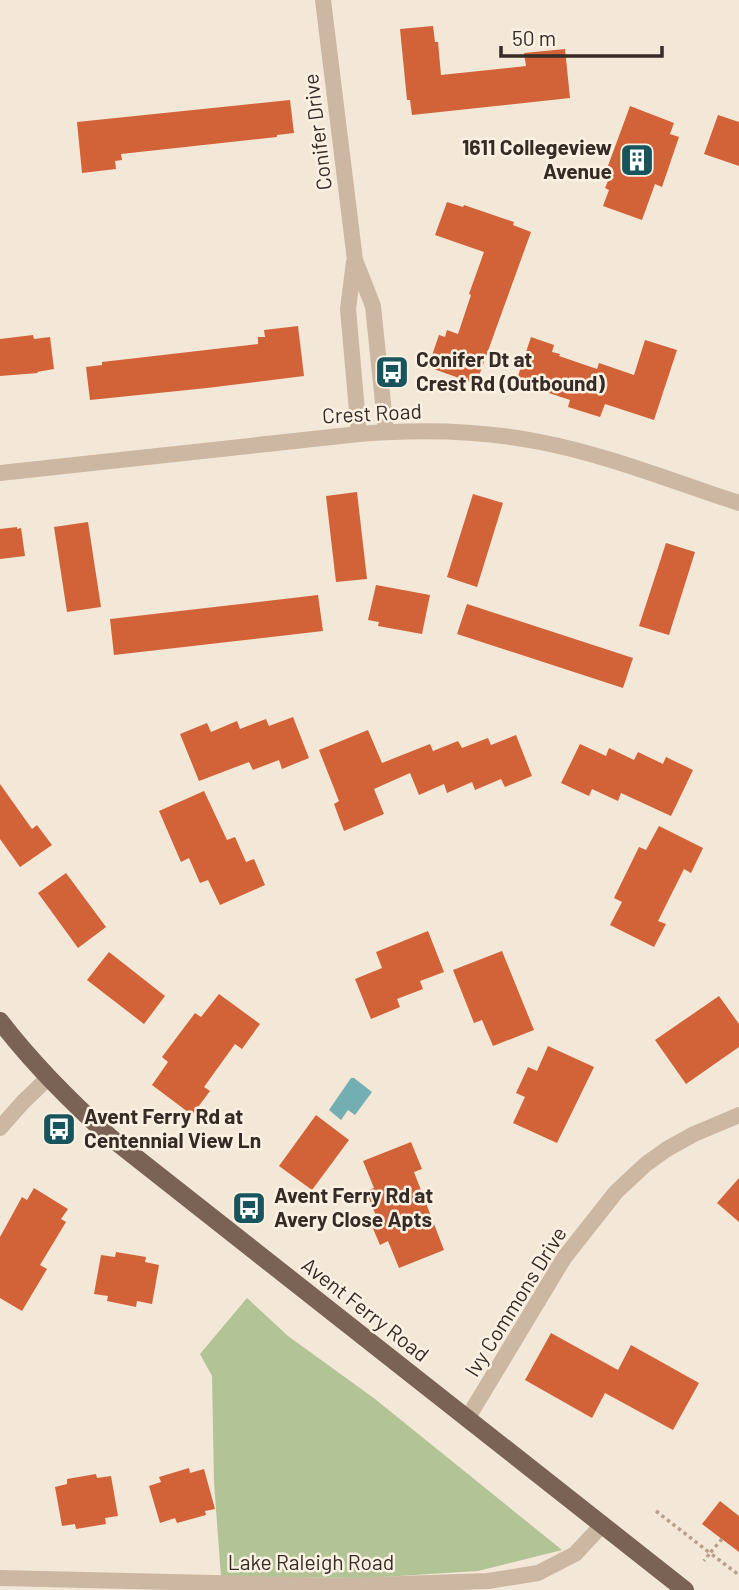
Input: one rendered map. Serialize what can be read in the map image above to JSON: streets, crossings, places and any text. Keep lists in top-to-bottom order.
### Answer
{
  "streets": {
    "main road": ["Avent Ferry Road"],
    "street": [
      "Conifer Drive",
      "Crest Road",
      "Ivy Commons Drive",
      "Lake Raleigh Road"
    ]
  },
  "crossings": [
    ["Conifer Drive", "Crest Road"],
    ["Ivy Commons Drive", "Avent Ferry Road"],
    ["Avent Ferry Road", "Lake Raleigh Road"]
  ],
  "places": {
    "building": ["1611 Collegeview Avenue"],
    "bus stop": ["Conifer Dt at Crest Rd (Outbound)", "Avent Ferry Rd at Centennial View Ln", "Avent Ferry Rd at Avery Close Apts"]
  },
  "scale_bar": "50 m"
}
